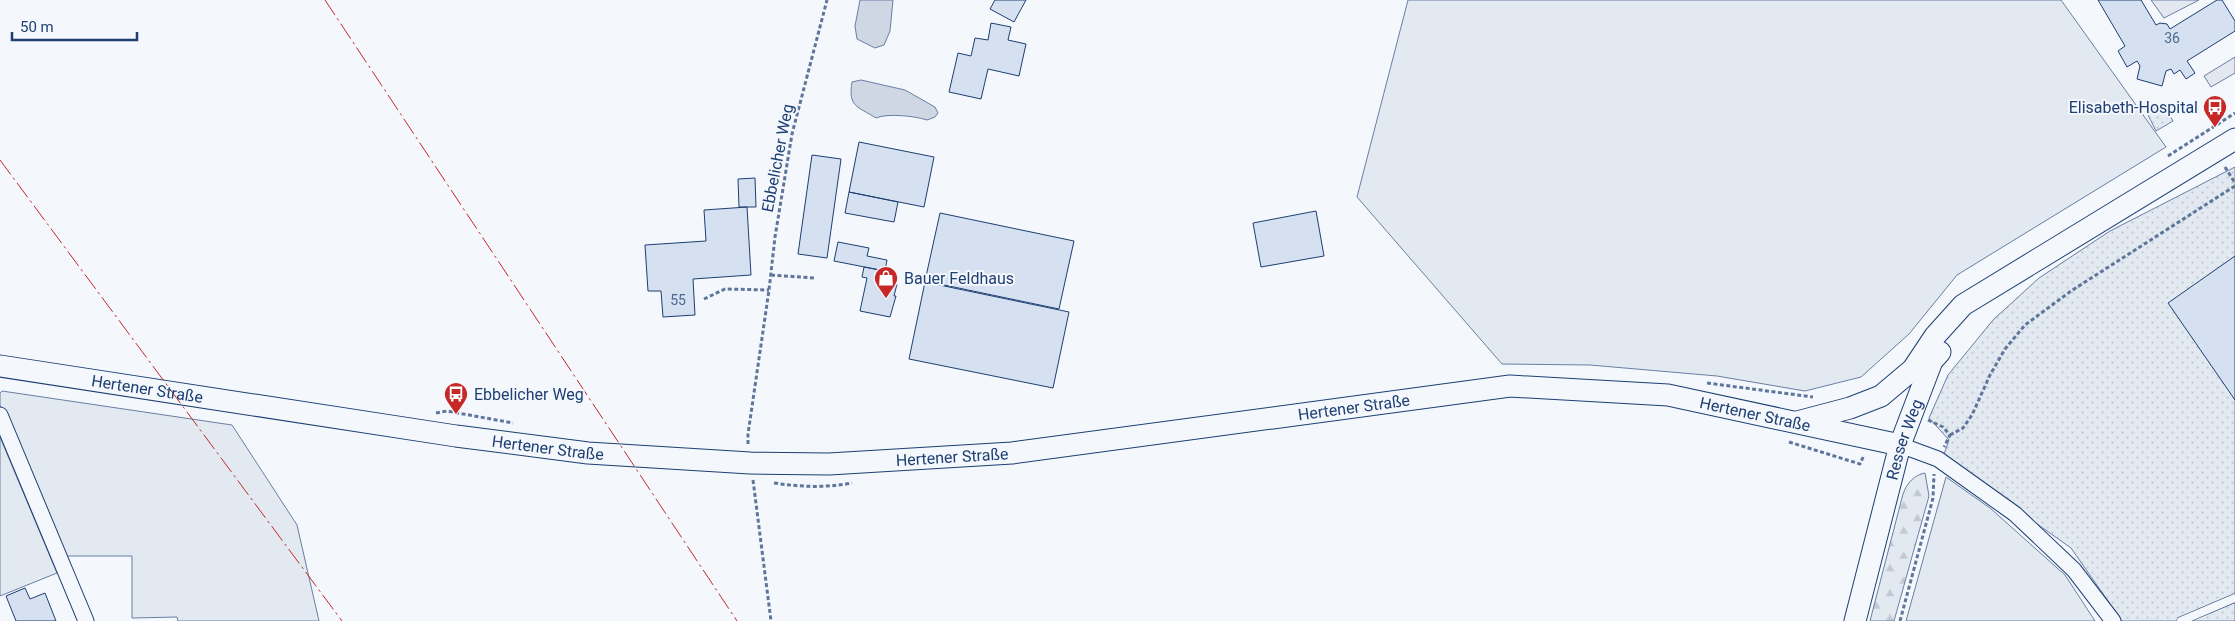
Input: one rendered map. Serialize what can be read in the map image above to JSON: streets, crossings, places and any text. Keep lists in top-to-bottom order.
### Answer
{
  "streets": {
    "main road": ["Hertener Straße", "Resser Weg"],
    "path": ["Ebbelicher Weg"]
  },
  "crossings": [
    ["Ebbelicher Weg", "Hertener Straße"],
    ["Hertener Straße", "Resser Weg"]
  ],
  "places": {
    "bus stop": ["Elisabeth-Hospital", "Ebbelicher Weg"],
    "shop": ["Bauer Feldhaus"]
  },
  "house_numbers": ["36", "55"],
  "scale_bar": "50 m"
}
